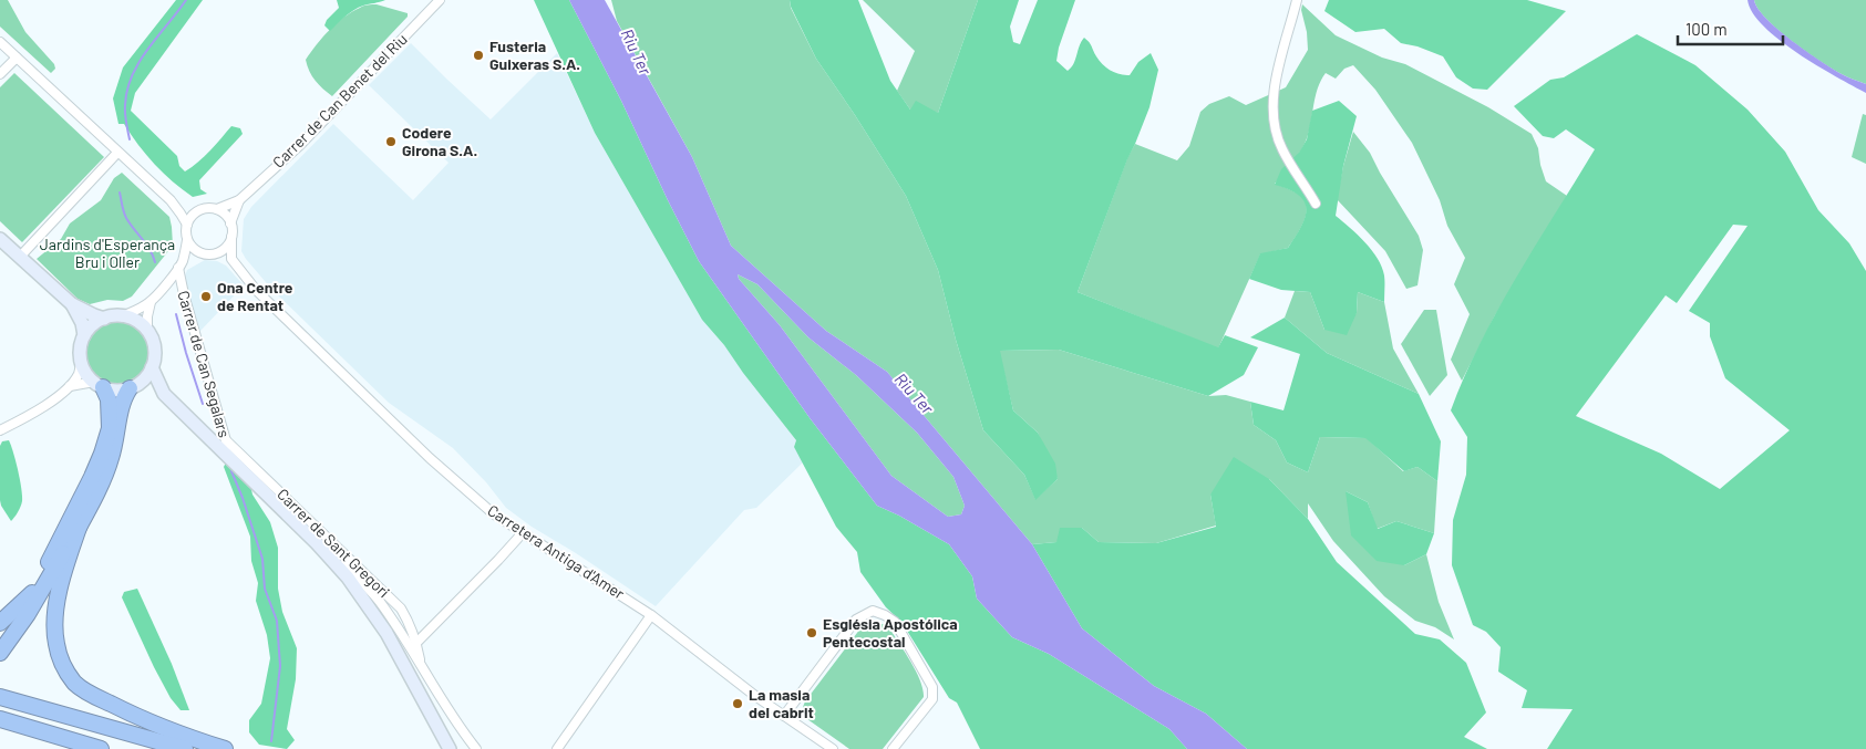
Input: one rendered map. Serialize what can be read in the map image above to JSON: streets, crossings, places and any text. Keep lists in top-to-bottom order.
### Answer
{
  "streets": {
    "main road": ["Carrer de Sant Gregori"],
    "street": ["Carrer de Can Benet del Riu", "Carrer de Can Segalars", "Carretera Antiga d'Amer"]
  },
  "crossings": [
    ["Carrer de Can Segalars", "Carrer de Sant Gregori"]
  ],
  "water": ["Riu Ter"],
  "parks": ["Jardins d'Esperança Bru i Oller"],
  "places": [
    "Fusteria Guixeras S.A.",
    "Codere Girona S.A.",
    "Ona Centre de Rentat",
    "Església Apostólica Pentecostal",
    "La masia del cabrit"
  ],
  "scale_bar": "100 m"
}
